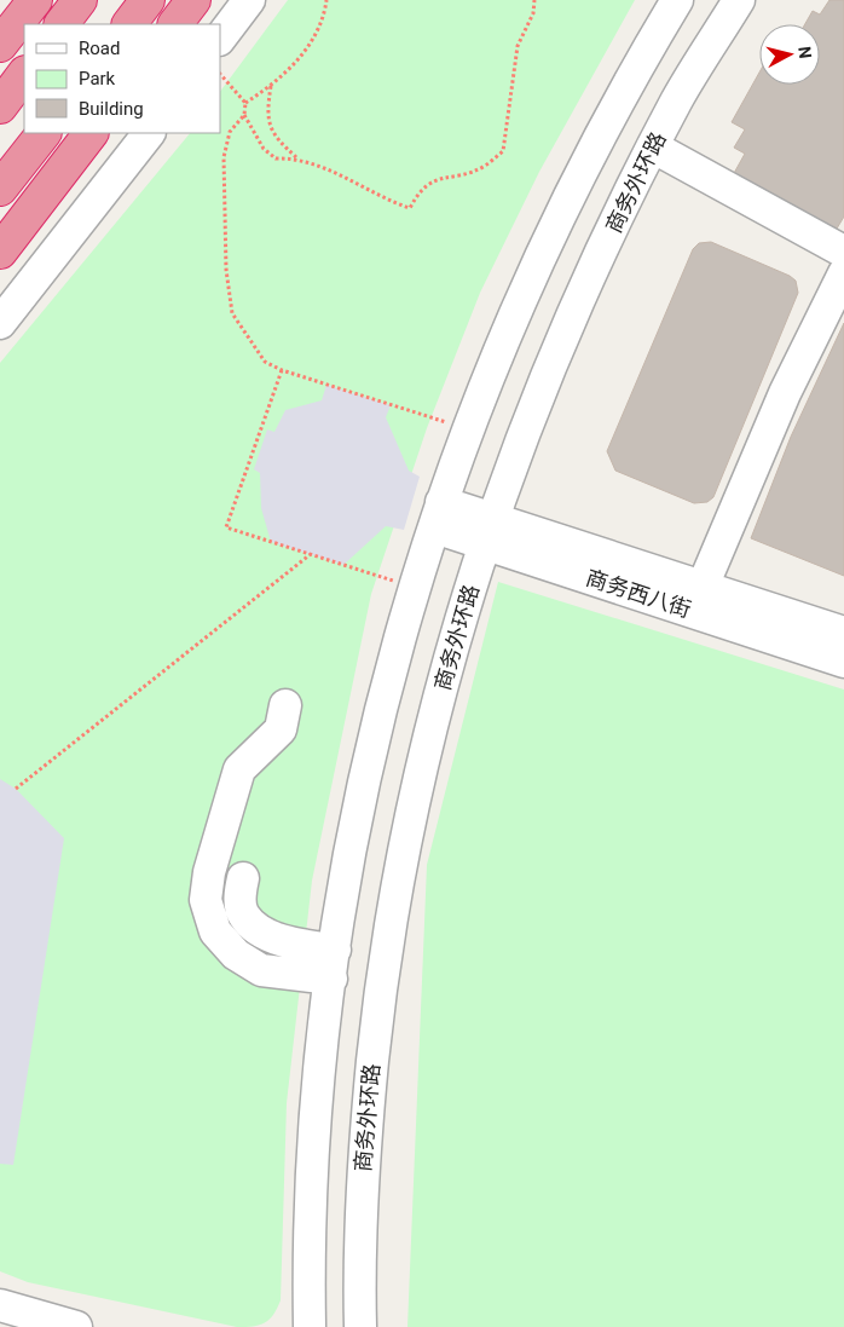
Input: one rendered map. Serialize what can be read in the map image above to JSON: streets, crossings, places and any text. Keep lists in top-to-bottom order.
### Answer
{
  "streets": {
    "street": ["商务外环路", "商务西八街"]
  },
  "crossings": [
    ["商务外环路", "商务西八街"]
  ],
  "legend": ["Road", "Park", "Building"],
  "north": "right"
}
